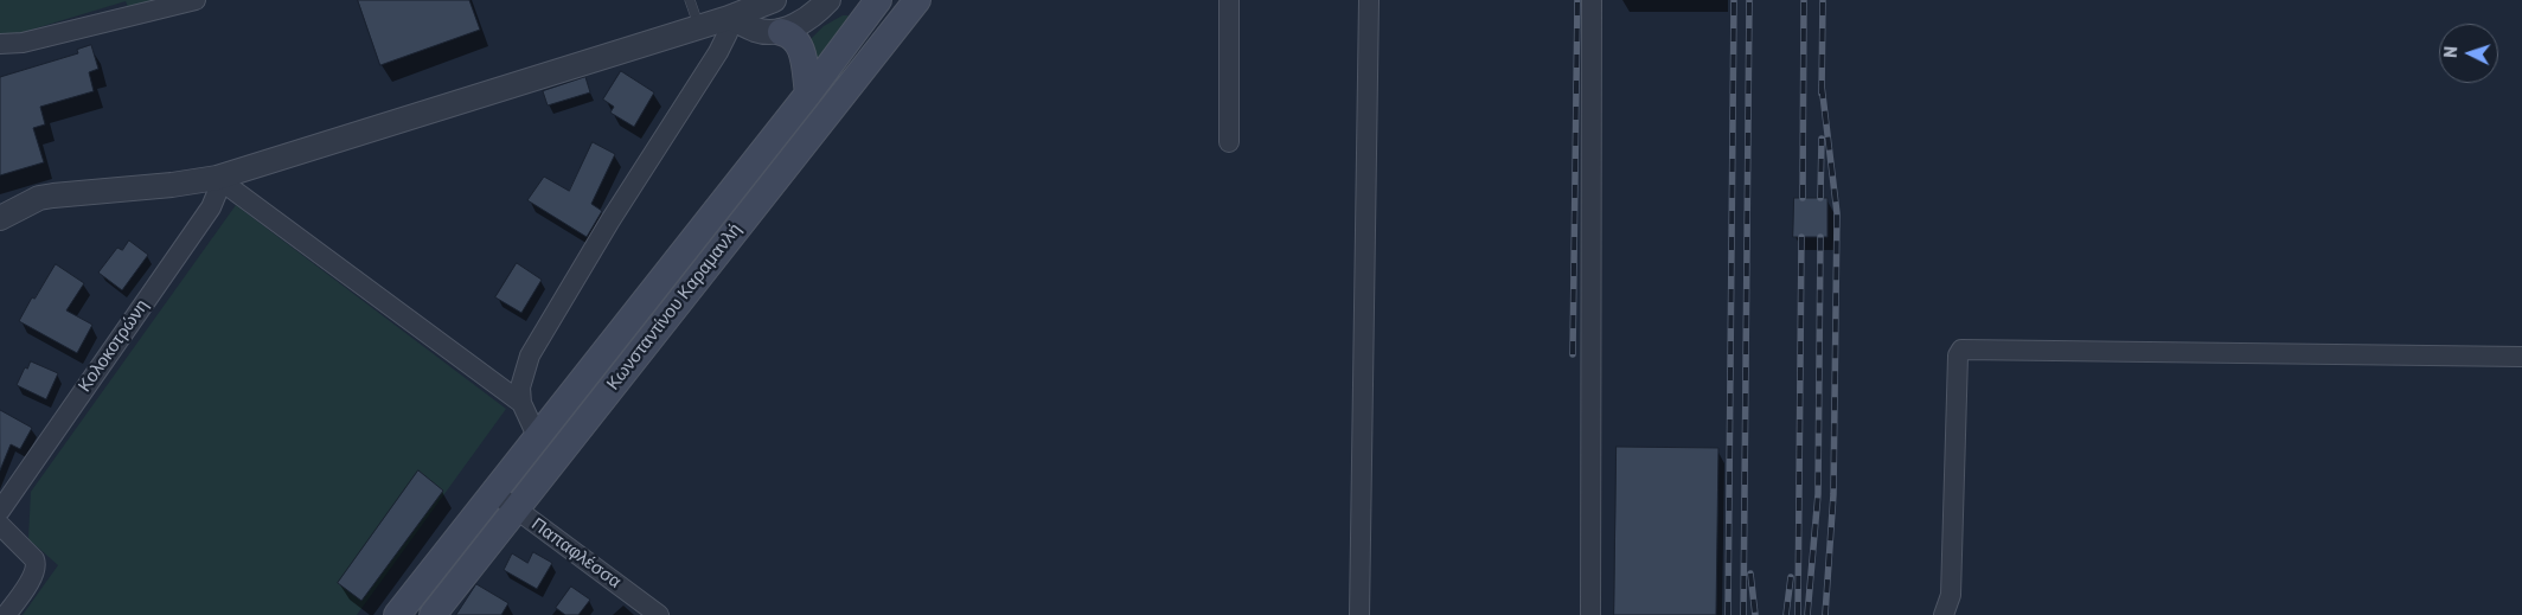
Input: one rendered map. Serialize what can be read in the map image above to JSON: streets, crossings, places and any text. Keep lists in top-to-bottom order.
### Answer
{
  "streets": {
    "main road": ["Κωνσταντίνου Καραμανλή"],
    "street": ["Κολοκοτρώνη", "Παπαφλέσσα"]
  },
  "crossings": [
    ["Κωνσταντίνου Καραμανλή", "Παπαφλέσσα"]
  ],
  "north": "left"
}
